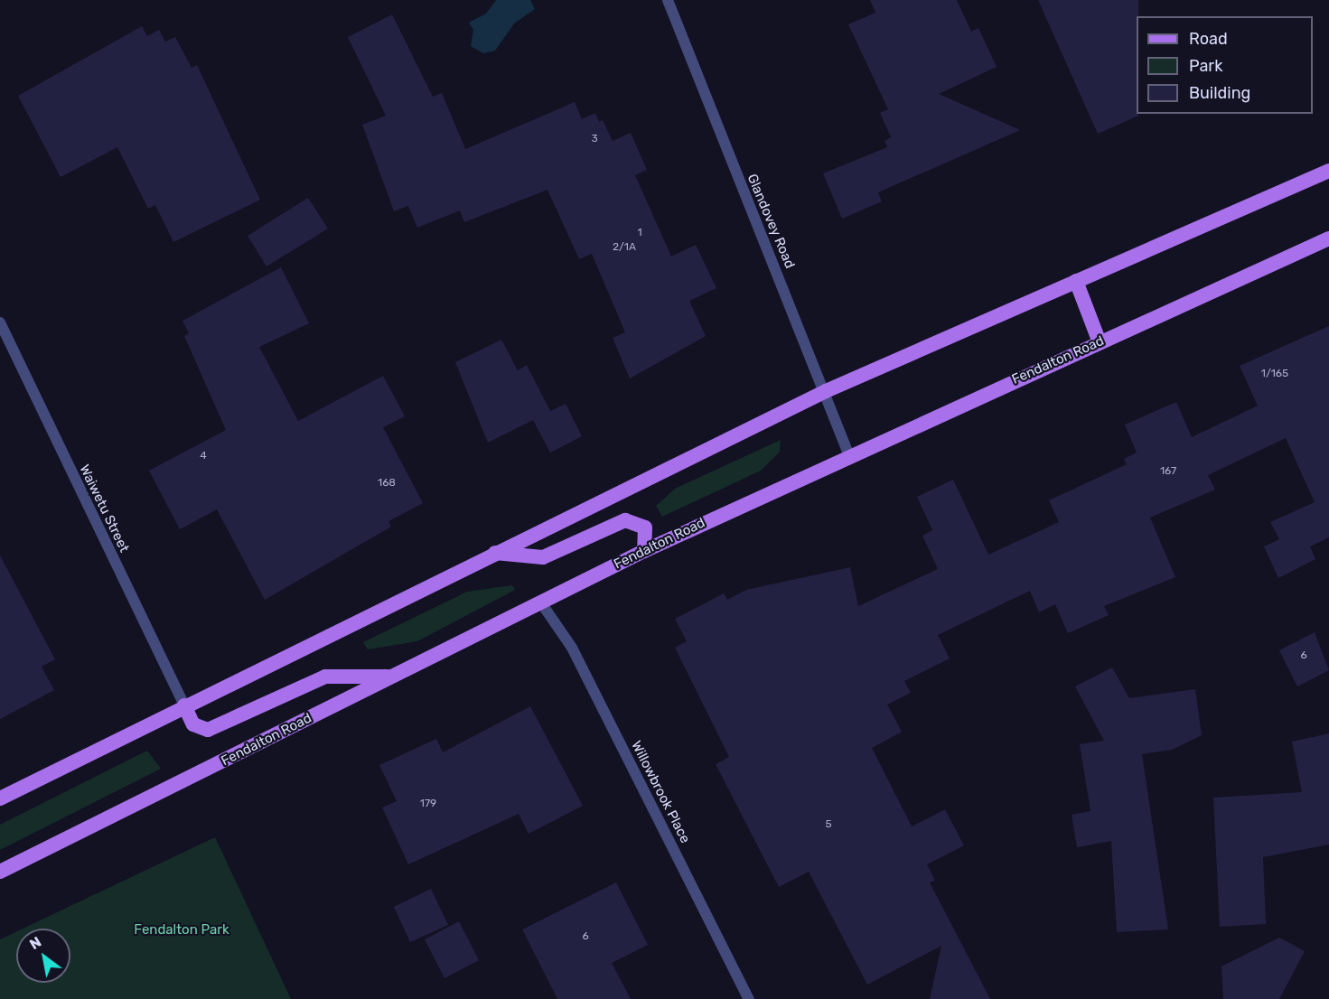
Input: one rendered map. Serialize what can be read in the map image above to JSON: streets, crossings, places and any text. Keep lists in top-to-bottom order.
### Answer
{
  "streets": {
    "main road": ["Fendalton Road"],
    "street": ["Glandovey Road", "Waiwetu Street", "Willowbrook Place"]
  },
  "crossings": [
    ["Glandovey Road", "Fendalton Road"],
    ["Fendalton Road", "Willowbrook Place"]
  ],
  "parks": ["Fendalton Park"],
  "house_numbers": [
    "3",
    "1",
    "2/1A",
    "1/165",
    "4",
    "167",
    "168",
    "6",
    "179",
    "5",
    "6"
  ],
  "legend": ["Road", "Park", "Building"],
  "north": "top left"
}
